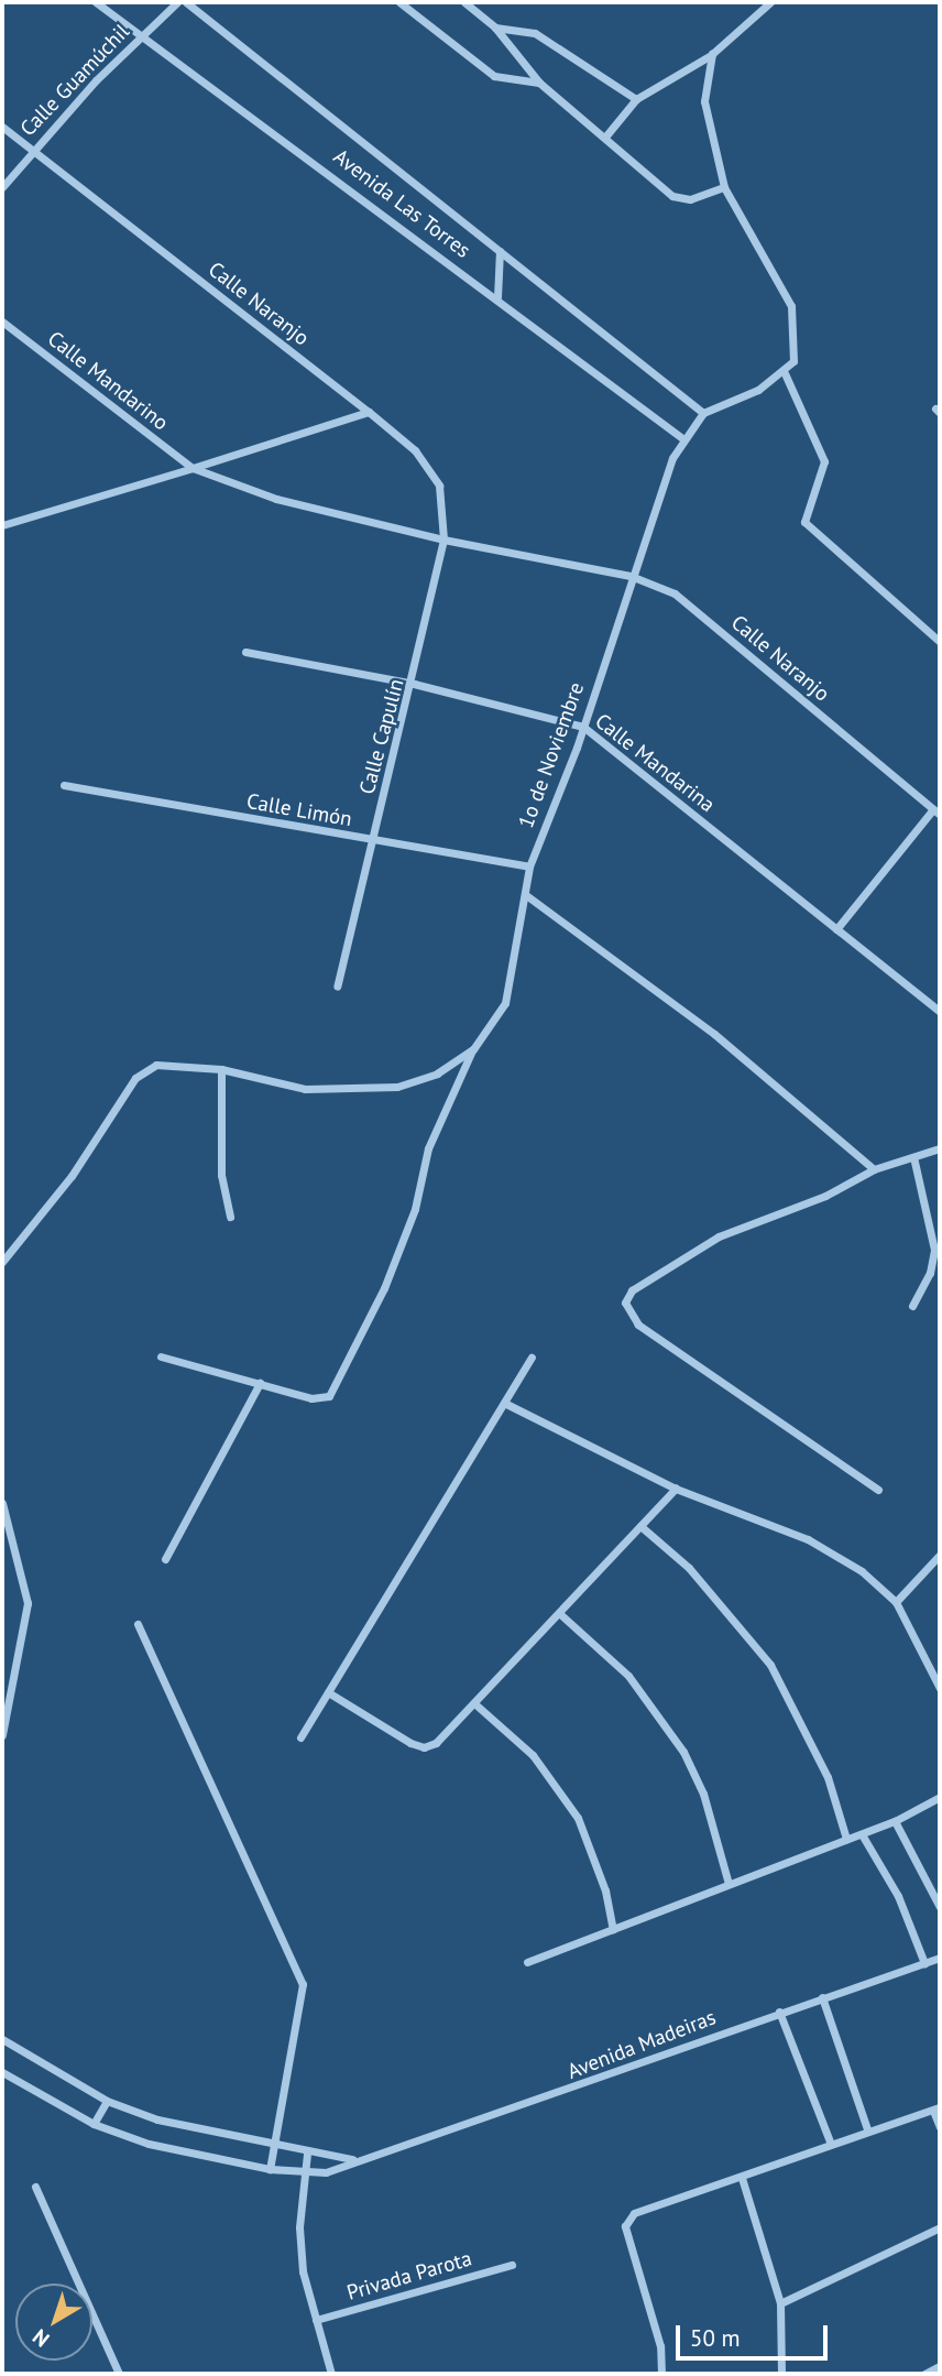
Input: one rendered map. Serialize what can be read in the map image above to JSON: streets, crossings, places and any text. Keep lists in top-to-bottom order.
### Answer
{
  "streets": {
    "street": [
      "Calle Guamúchil",
      "Avenida Las Torres",
      "Calle Naranjo",
      "Calle Mandarino",
      "Calle Capulín",
      "1o de Noviembre",
      "Calle Mandarina",
      "Calle Limón",
      "Avenida Madeiras",
      "Privada Parota"
    ]
  },
  "crossings": [
    ["Calle Guamúchil", "Avenida Las Torres"],
    ["Calle Guamúchil", "Calle Naranjo"],
    ["Avenida Las Torres", "1o de Noviembre"],
    ["Calle Naranjo", "Calle Mandarino"],
    ["Calle Naranjo", "Calle Capulín"],
    ["Calle Naranjo", "1o de Noviembre"],
    ["Calle Capulín", "Calle Mandarina"],
    ["Calle Capulín", "Calle Limón"],
    ["1o de Noviembre", "Calle Mandarina"],
    ["1o de Noviembre", "Calle Limón"]
  ],
  "scale_bar": "50 m",
  "north": "bottom left"
}
